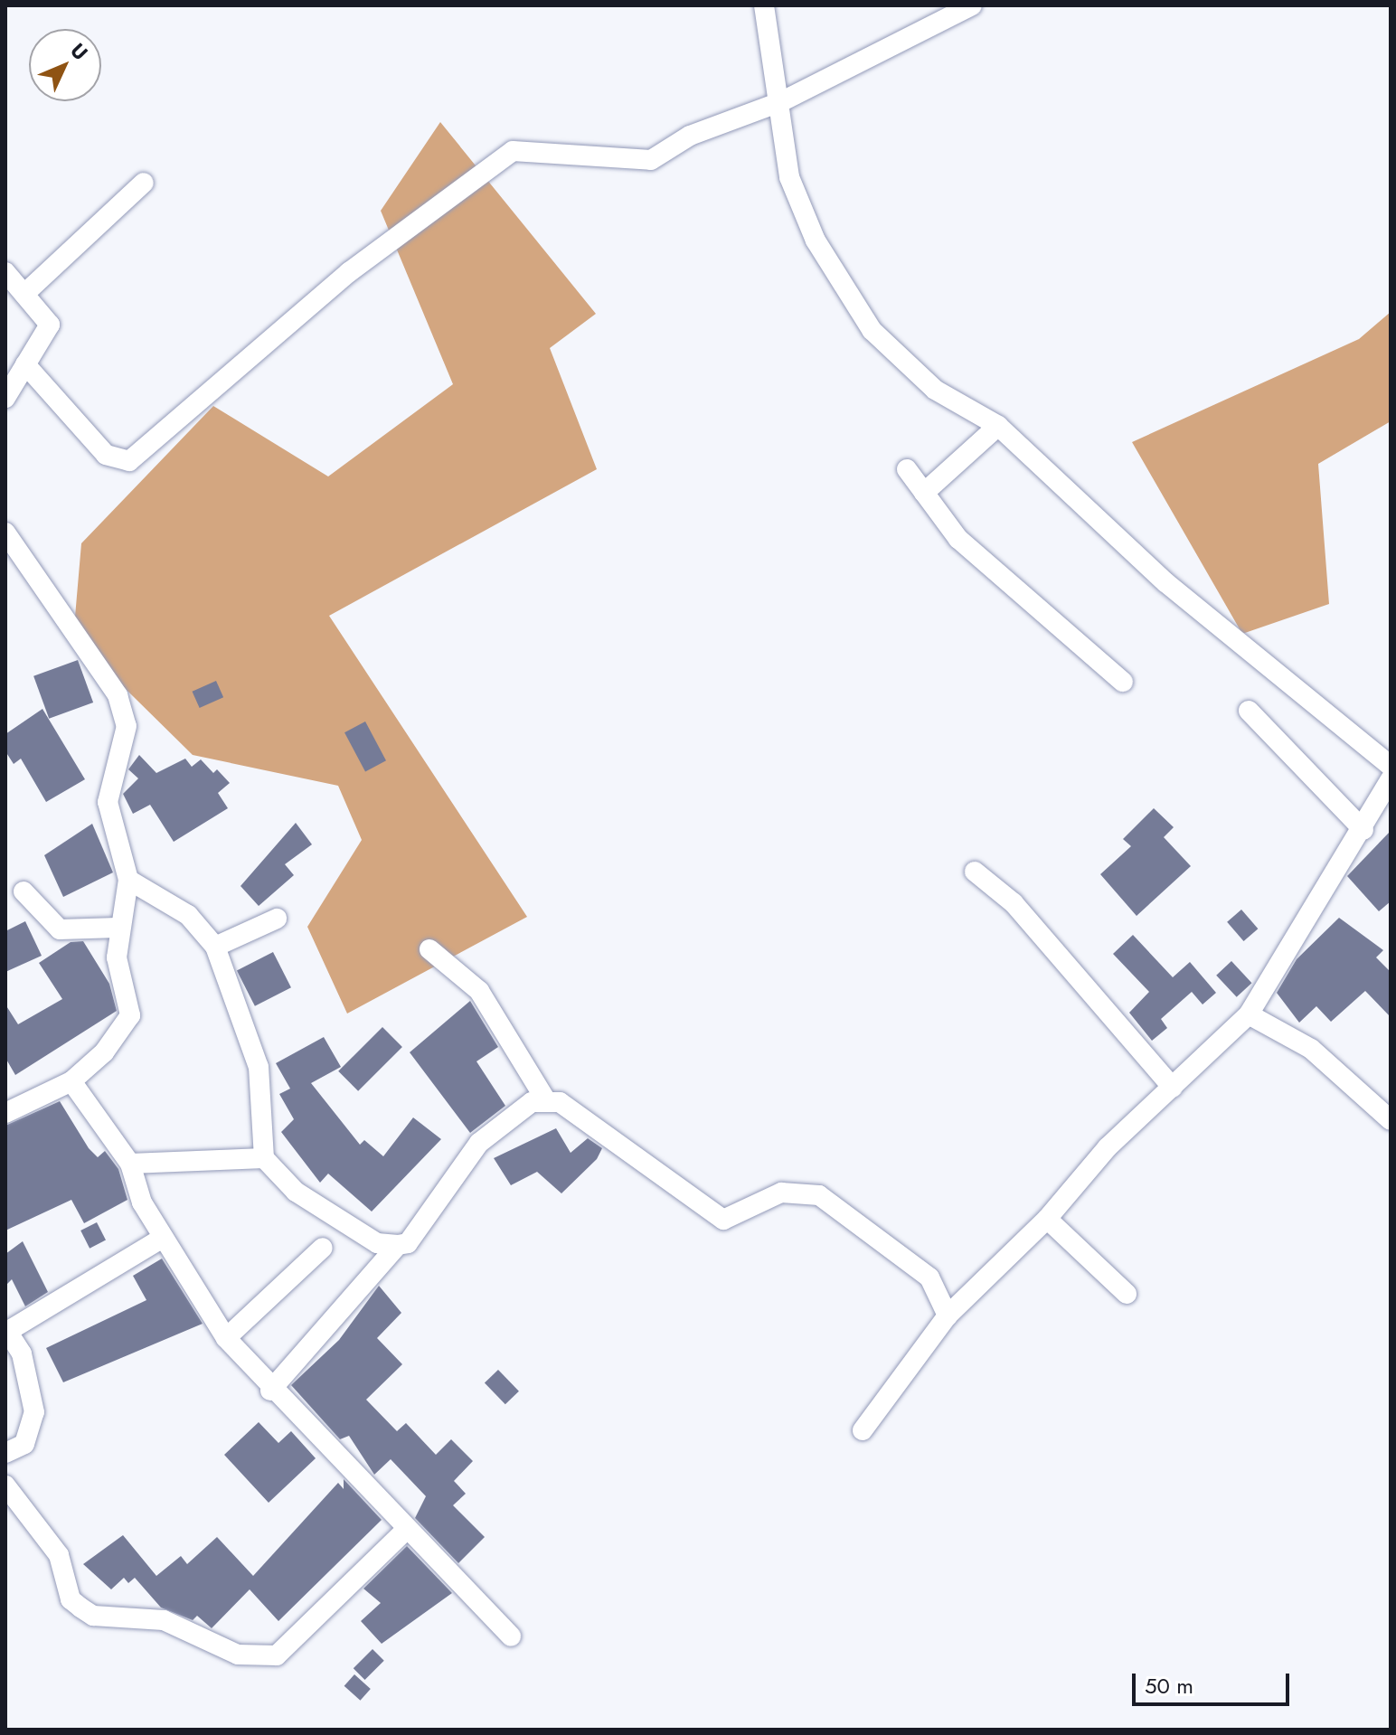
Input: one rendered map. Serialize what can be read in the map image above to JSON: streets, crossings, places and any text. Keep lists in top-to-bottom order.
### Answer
{
  "scale_bar": "50 m",
  "north": "top right"
}
